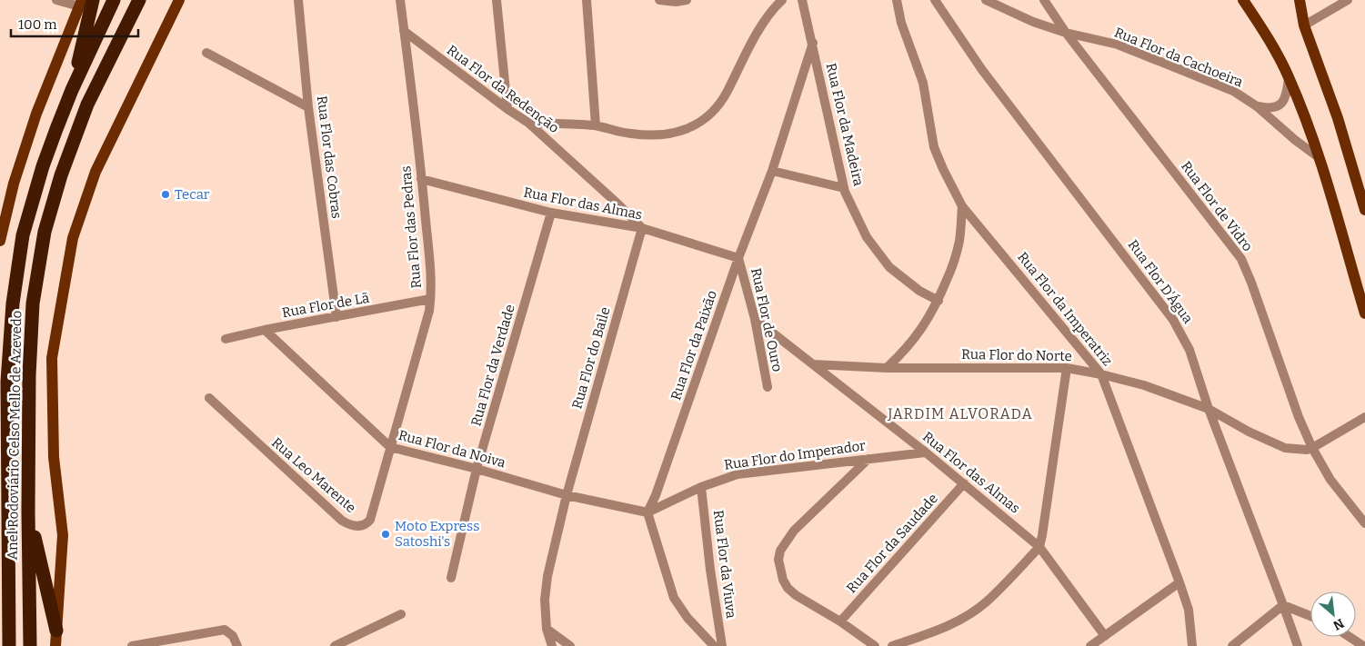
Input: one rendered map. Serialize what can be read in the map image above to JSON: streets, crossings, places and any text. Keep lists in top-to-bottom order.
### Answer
{
  "streets": {
    "highway": ["Anel Rodoviário Celso Mello de Azevedo"],
    "street": [
      "Rua Flor da Cachoeira",
      "Rua Flor da Redenção",
      "Rua Flor da Madeira",
      "Rua Flor das Cobras",
      "Rua Flor das Almas",
      "Rua Flor de Vidro",
      "Rua Flor das Pedras",
      "Rua Flor D'Água",
      "Rua Flor de Lã",
      "Rua Flor da Imperatriz",
      "Rua Flor de Ouro",
      "Rua Flor da Paixão",
      "Rua Flor do Norte",
      "Rua Flor do Baile",
      "Rua Flor da Verdade",
      "Rua Flor da Noiva",
      "Rua Flor do Imperador",
      "Rua Leo Marente",
      "Rua Flor da Saudade",
      "Rua Flor da Viuva"
    ]
  },
  "crossings": [
    ["Rua Flor da Cachoeira", "Rua Flor de Vidro"],
    ["Rua Flor da Redenção", "Rua Flor das Almas"],
    ["Rua Flor da Redenção", "Rua Flor das Pedras"],
    ["Rua Flor da Redenção", "Rua Flor do Baile"],
    ["Rua Flor da Madeira", "Rua Flor da Paixão"],
    ["Rua Flor das Cobras", "Rua Flor de Lã"],
    ["Rua Flor das Almas", "Rua Flor das Pedras"],
    ["Rua Flor das Almas", "Rua Flor de Ouro"],
    ["Rua Flor das Almas", "Rua Flor da Paixão"],
    ["Rua Flor das Almas", "Rua Flor do Norte"],
    ["Rua Flor das Almas", "Rua Flor do Baile"],
    ["Rua Flor das Almas", "Rua Flor da Verdade"],
    ["Rua Flor das Almas", "Rua Flor do Imperador"],
    ["Rua Flor das Almas", "Rua Flor da Saudade"],
    ["Rua Flor de Vidro", "Rua Flor do Norte"],
    ["Rua Flor das Pedras", "Rua Flor de Lã"],
    ["Rua Flor das Pedras", "Rua Flor da Noiva"],
    ["Rua Flor das Pedras", "Rua Leo Marente"],
    ["Rua Flor D'Água", "Rua Flor do Norte"],
    ["Rua Flor de Lã", "Rua Flor da Noiva"],
    ["Rua Flor da Imperatriz", "Rua Flor do Norte"],
    ["Rua Flor de Ouro", "Rua Flor da Paixão"],
    ["Rua Flor da Paixão", "Rua Flor da Noiva"],
    ["Rua Flor da Paixão", "Rua Flor do Imperador"],
    ["Rua Flor do Baile", "Rua Flor da Noiva"],
    ["Rua Flor da Verdade", "Rua Flor da Noiva"],
    ["Rua Flor da Noiva", "Rua Flor do Imperador"],
    ["Rua Flor da Noiva", "Rua Leo Marente"],
    ["Rua Flor do Imperador", "Rua Flor da Viuva"]
  ],
  "districts": ["JARDIM ALVORADA"],
  "places": ["Tecar", "Moto Express Satoshi's"],
  "scale_bar": "100 m",
  "north": "bottom right"
}
